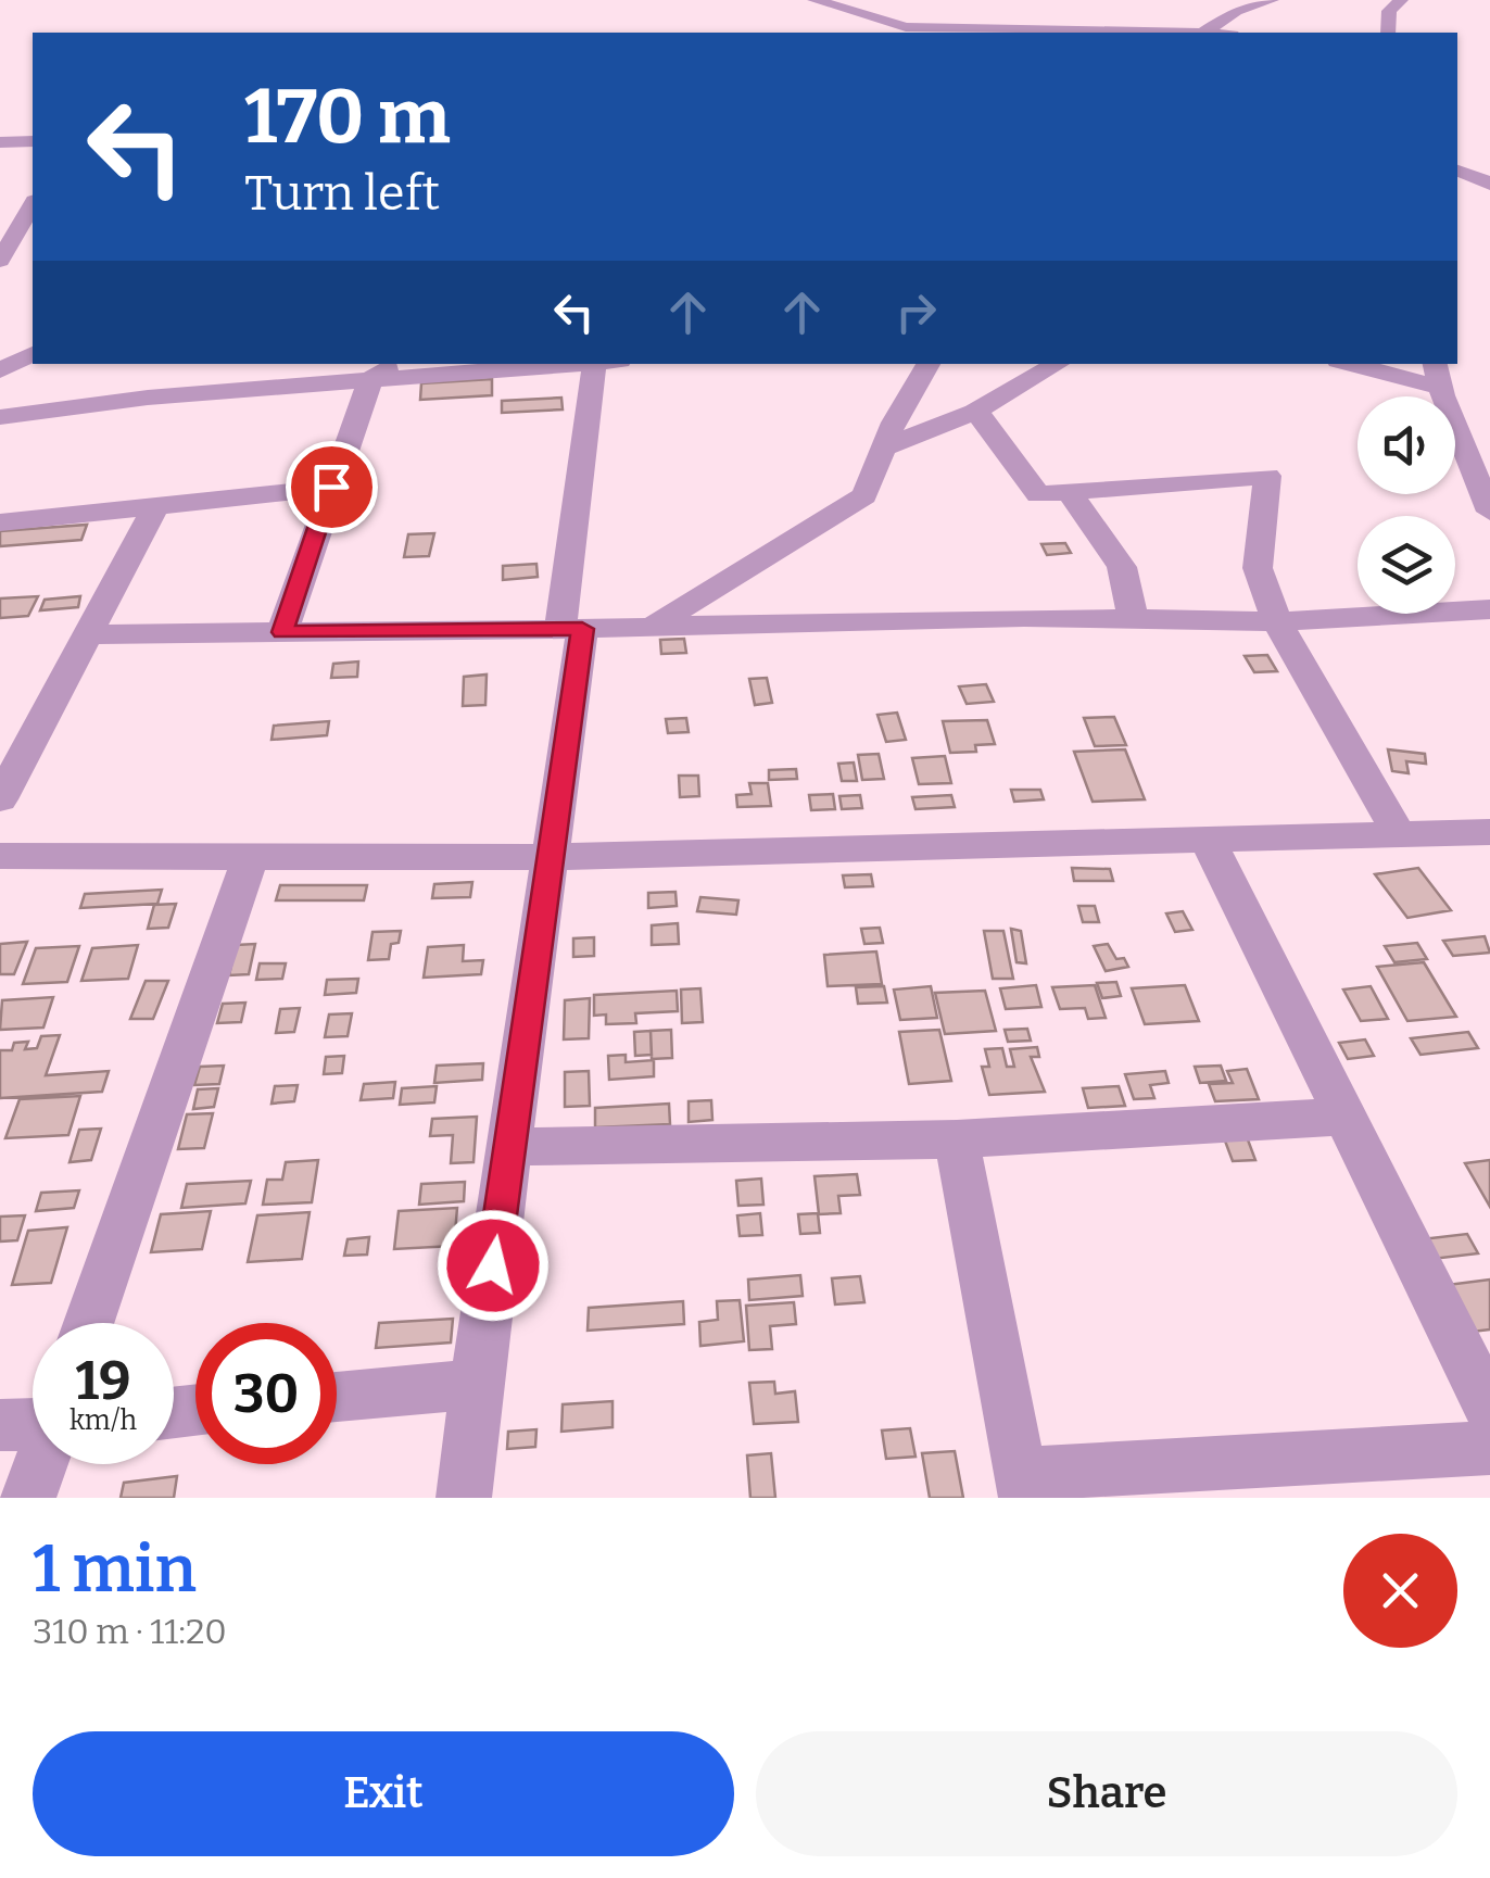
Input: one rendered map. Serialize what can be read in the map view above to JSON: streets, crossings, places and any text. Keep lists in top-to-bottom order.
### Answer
{
  "page": {
    "turn": ["170 m", "Turn left"],
    "speed": "19 km/h",
    "limit": "30",
    "heading": ["1 min", "310 m · 11:20"],
    "buttons": ["Exit", "Share"]
  }
}
